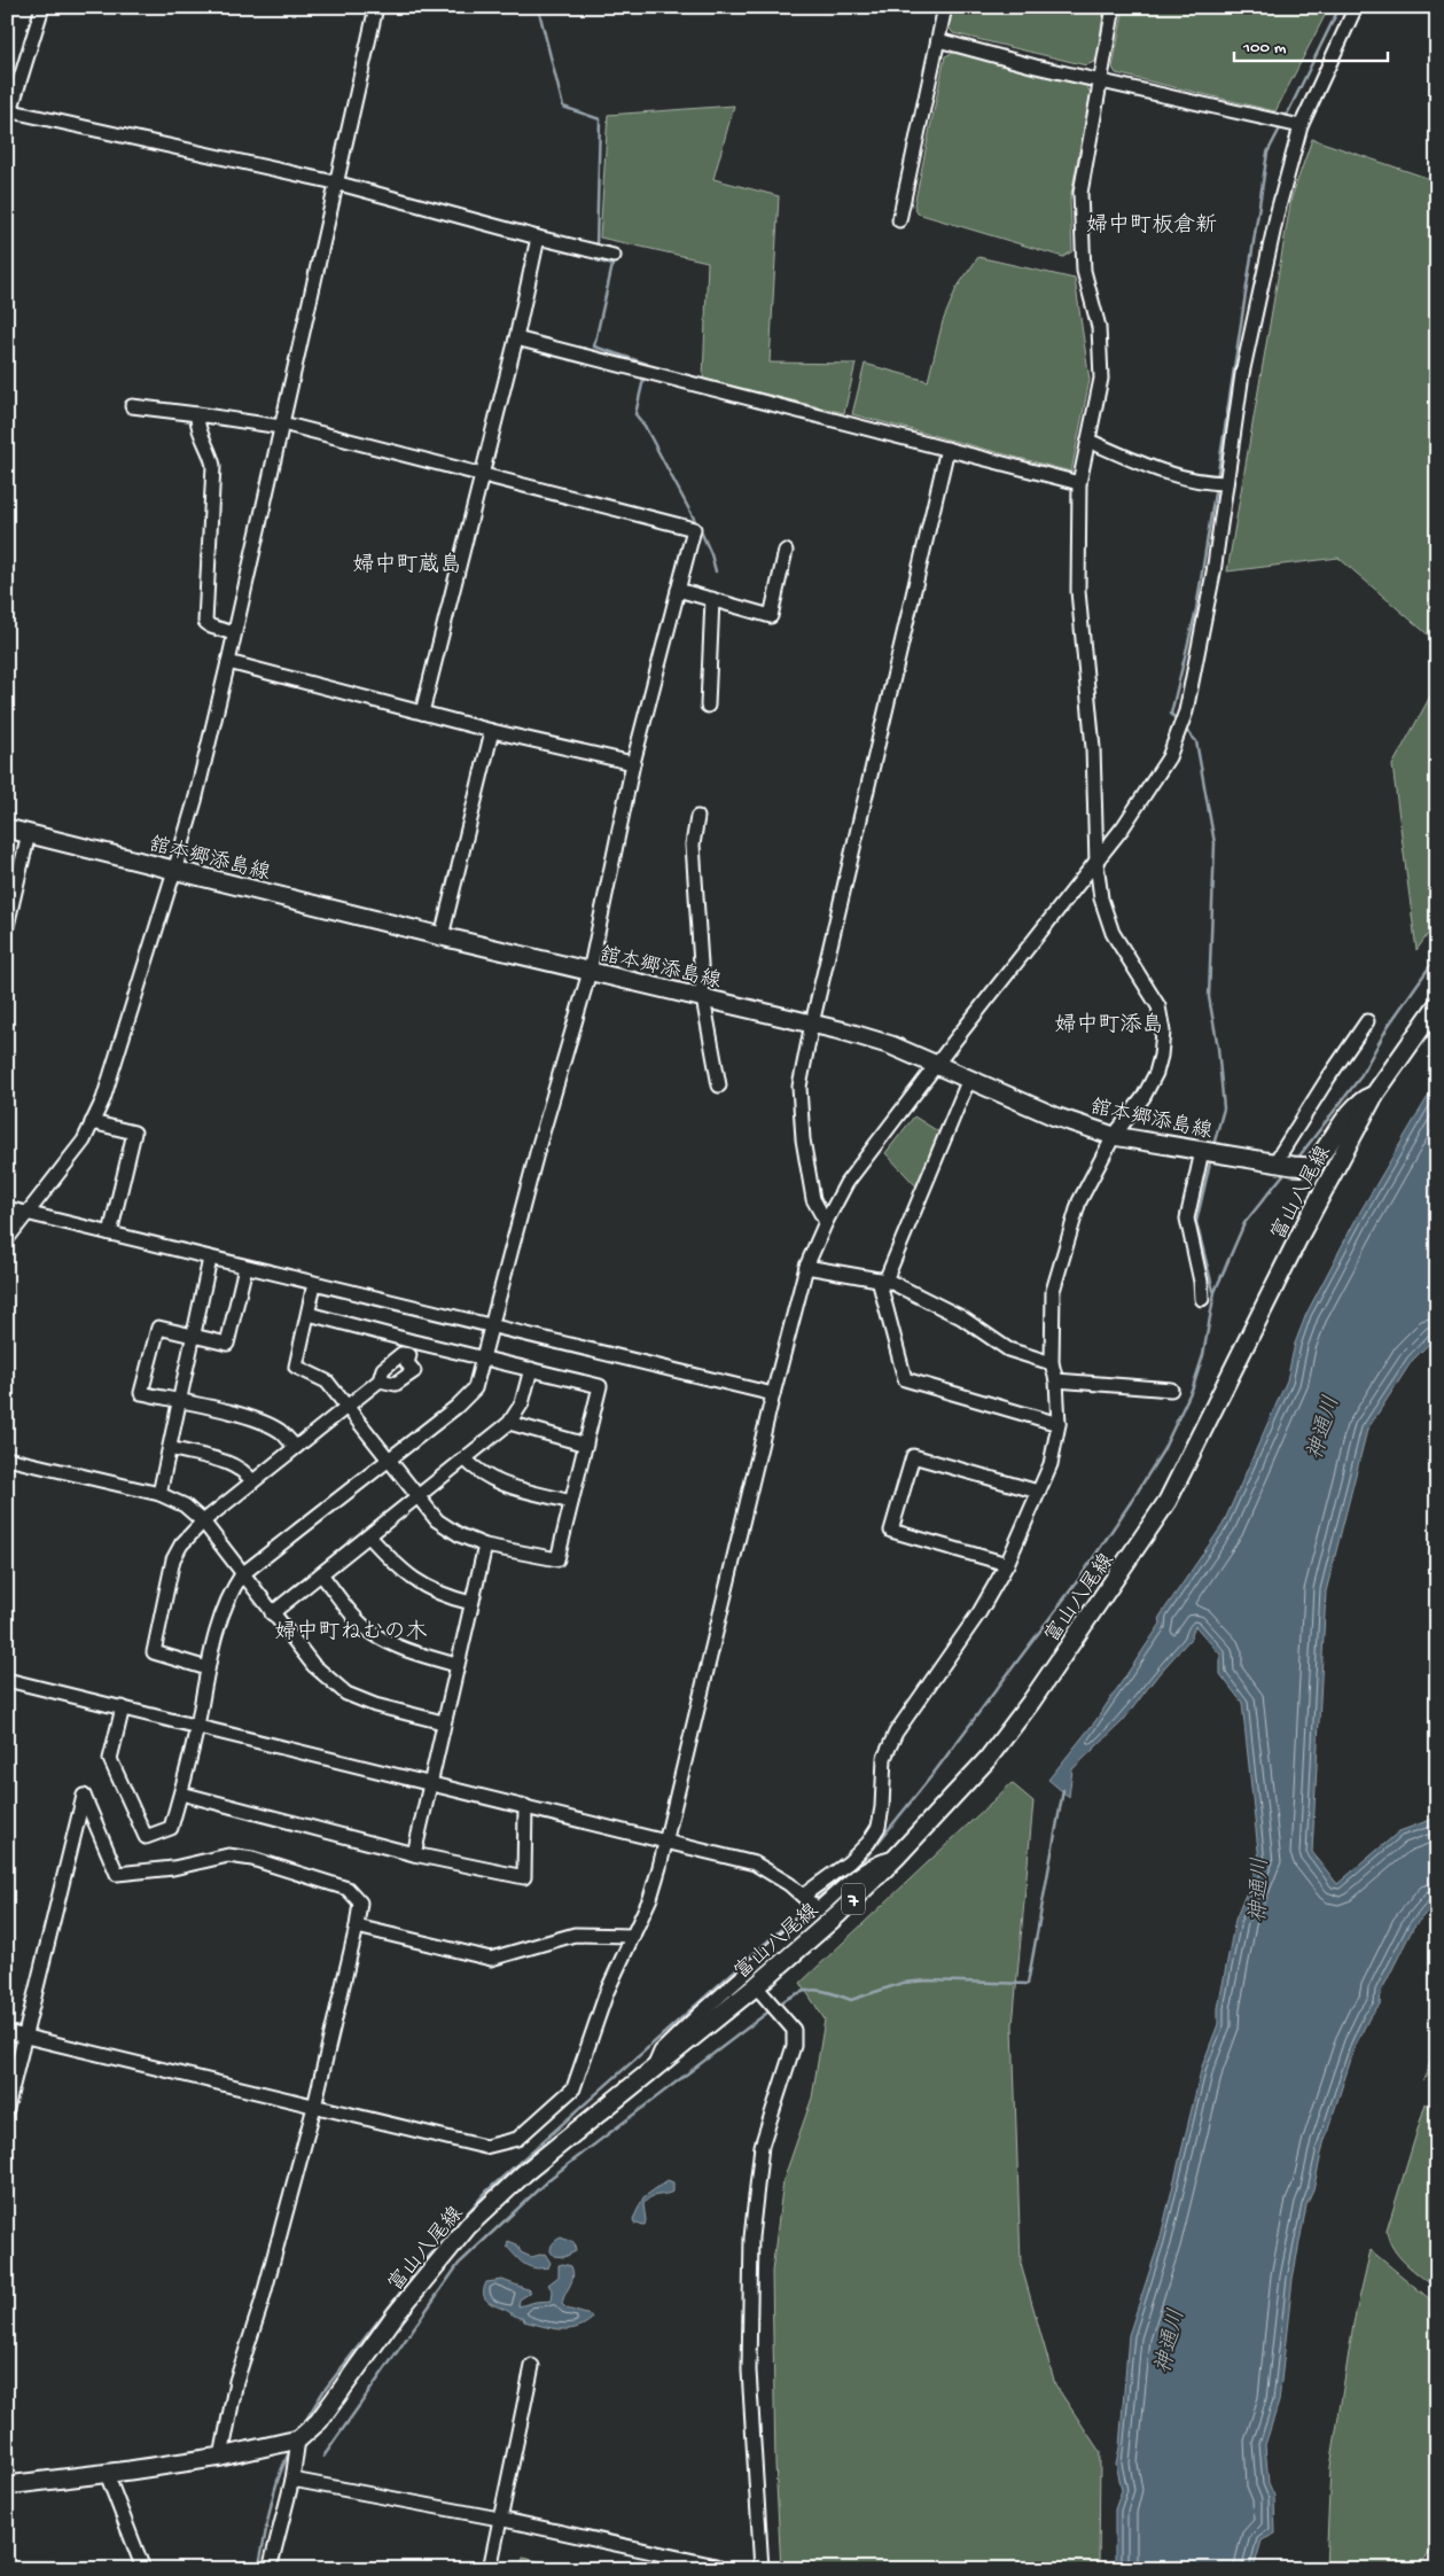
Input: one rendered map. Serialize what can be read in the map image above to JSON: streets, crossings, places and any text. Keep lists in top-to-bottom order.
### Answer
{
  "streets": {
    "main road": ["舘本郷添島線", "富山八尾線", "7"]
  },
  "districts": [
    "婦中町板倉新",
    "婦中町蔵島",
    "婦中町添島",
    "婦中町ねむの木"
  ],
  "water": ["神通川"],
  "scale_bar": "100 m"
}
